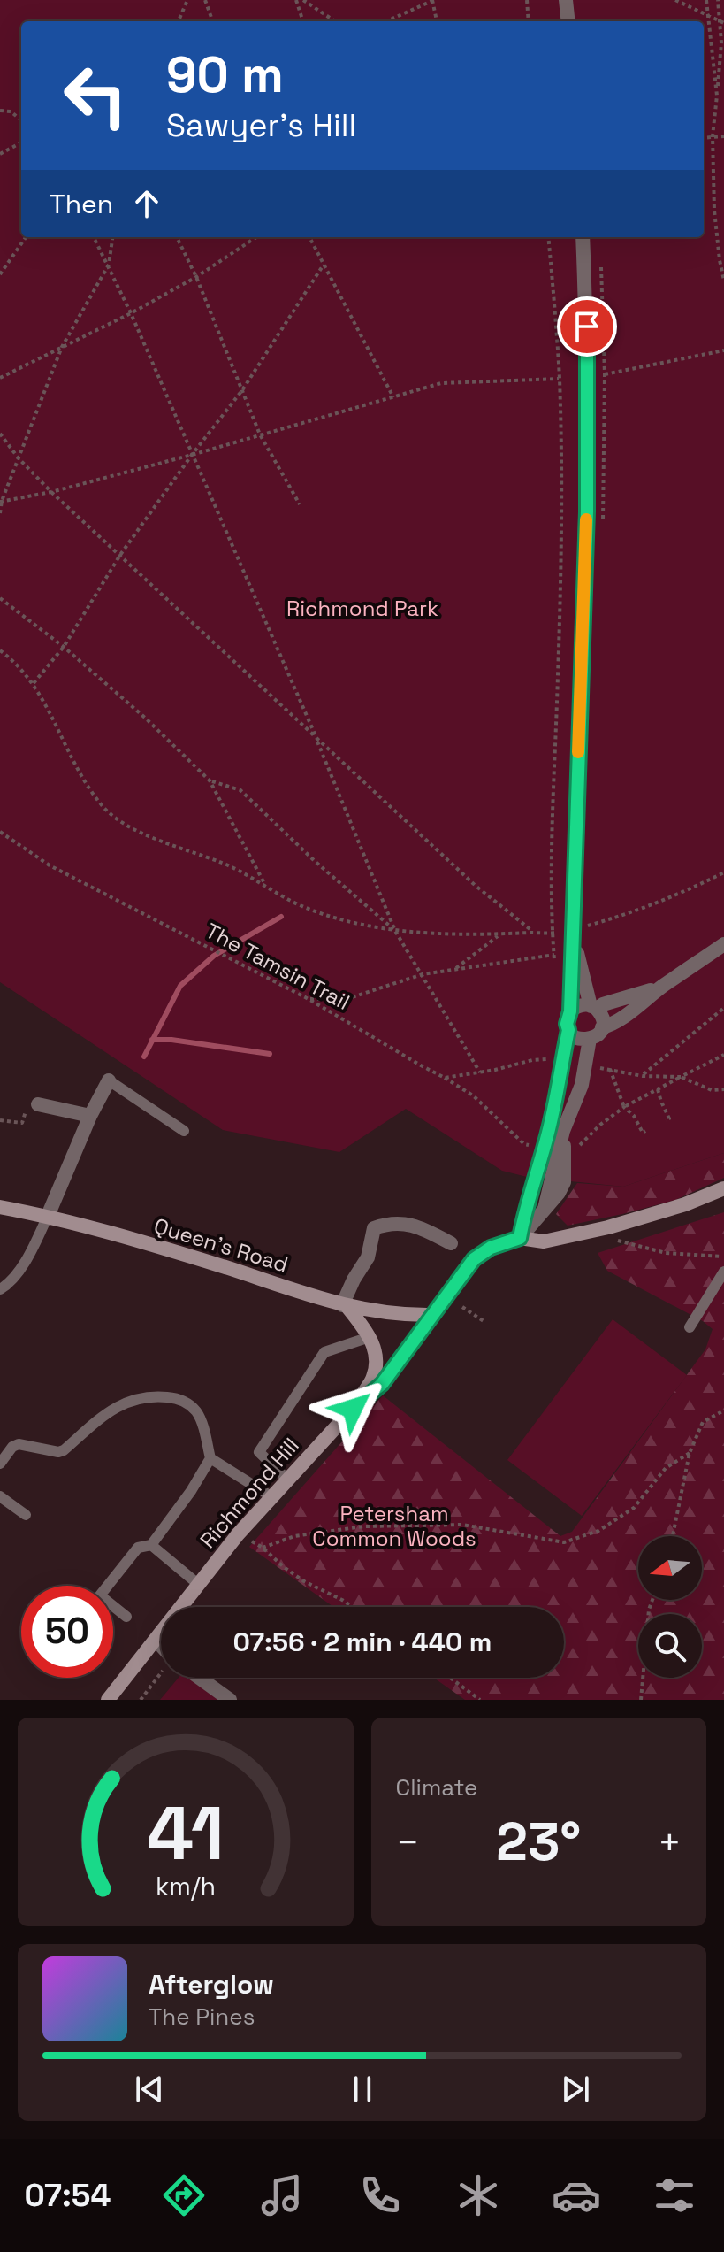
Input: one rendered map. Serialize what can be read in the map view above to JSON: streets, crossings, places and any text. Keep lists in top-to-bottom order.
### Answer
{
  "streets": {
    "main road": ["Queen's Road", "Richmond Hill"],
    "path": ["The Tamsin Trail"]
  },
  "crossings": [
    ["Queen's Road", "Richmond Hill"]
  ],
  "parks": ["Richmond Park", "Petersham Common Woods"],
  "north": "left",
  "page": {
    "turn": ["90 m", "Sawyer's Hill"],
    "then": "Then",
    "limit": "50",
    "trip": "07:56 · 2 min · 440 m",
    "tile": "Climate",
    "heat": ["−", "23°", "+"],
    "song": ["Afterglow", "The Pines"],
    "tabs": "07:54",
    "gauge": ["41", "km/h"]
  }
}
